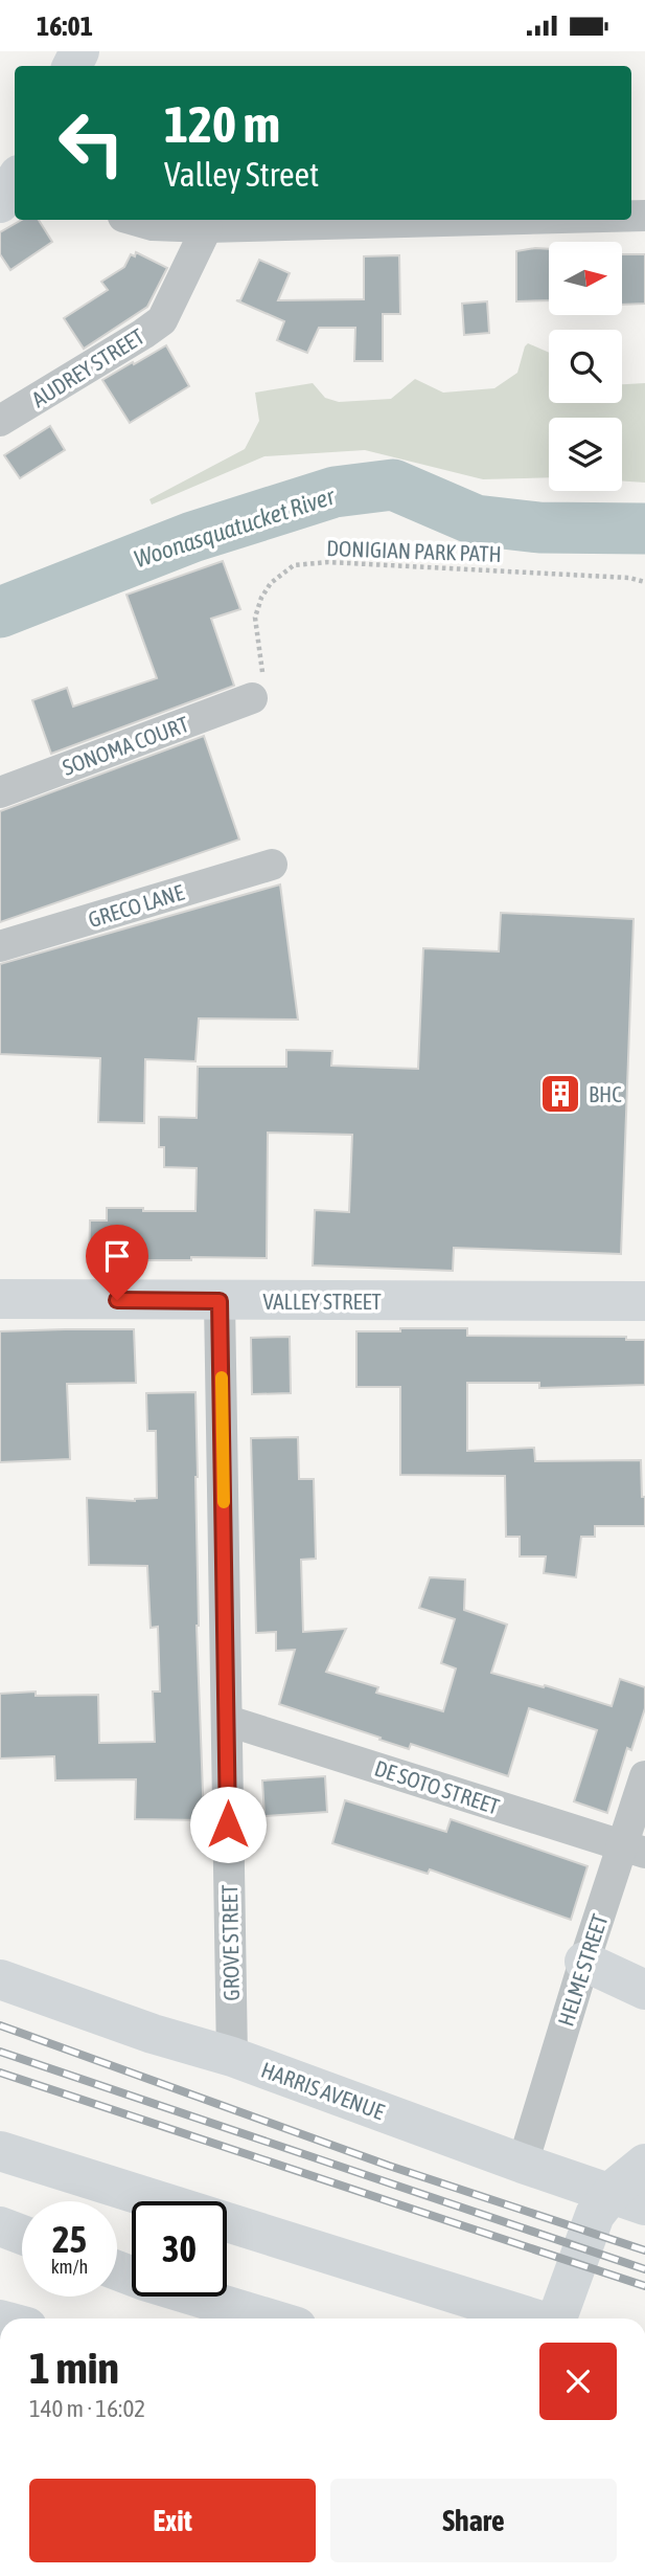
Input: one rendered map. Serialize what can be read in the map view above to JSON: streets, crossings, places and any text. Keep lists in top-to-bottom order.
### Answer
{
  "streets": {
    "main road": ["VALLEY STREET", "HARRIS AVENUE"],
    "street": [
      "AUDREY STREET",
      "SONOMA COURT",
      "GRECO LANE",
      "DE SOTO STREET",
      "GROVE STREET",
      "HELME STREET"
    ],
    "path": ["DONIGIAN PARK PATH"]
  },
  "crossings": [
    ["DONIGIAN PARK PATH", "SONOMA COURT"],
    ["VALLEY STREET", "GROVE STREET"],
    ["DE SOTO STREET", "GROVE STREET"],
    ["DE SOTO STREET", "HELME STREET"],
    ["GROVE STREET", "HARRIS AVENUE"],
    ["HELME STREET", "HARRIS AVENUE"]
  ],
  "water": ["Woonasquatucket River"],
  "places": {
    "building": ["BHC"]
  },
  "north": "right",
  "page": {
    "status": "16:01",
    "turn": ["120 m", "Valley Street"],
    "speed": "25 km/h",
    "limit": "30",
    "heading": ["1 min", "140 m · 16:02"],
    "buttons": ["Exit", "Share"]
  }
}
